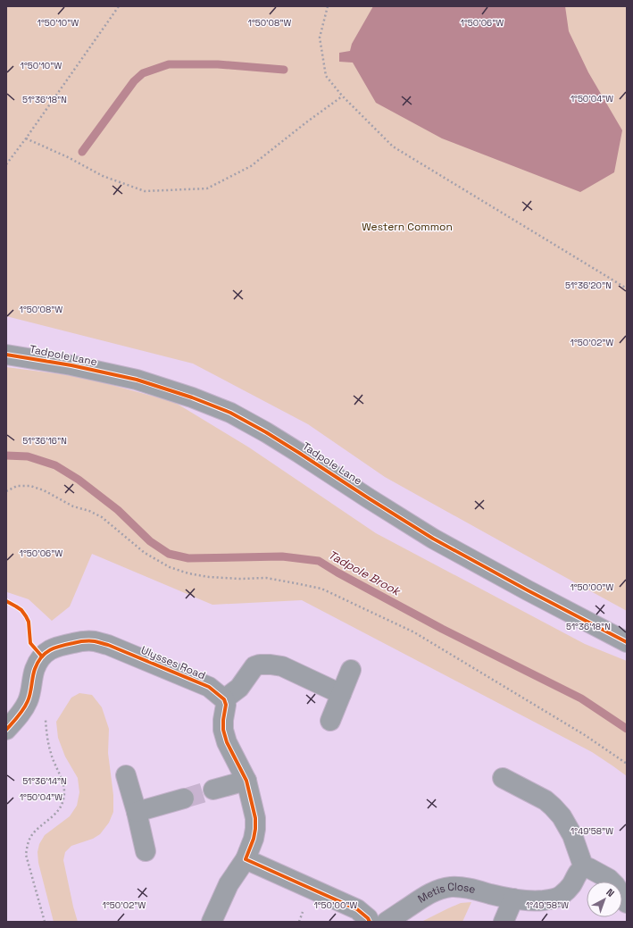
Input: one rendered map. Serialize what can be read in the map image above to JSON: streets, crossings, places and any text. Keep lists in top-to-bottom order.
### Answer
{
  "streets": {
    "street": ["Tadpole Lane", "Ulysses Road", "Metis Close"]
  },
  "water": ["Tadpole Brook"],
  "parks": ["Western Common"],
  "north": "top right",
  "coordinates": [
    "1°50'10\"W",
    "1°50'08\"W",
    "1°50'06\"W",
    "1°50'04\"W",
    "51°36'18\"N",
    "51°36'20\"N",
    "1°50'02\"W",
    "51°36'16\"N",
    "1°50'00\"W",
    "51°36'14\"N",
    "1°49'58\"W"
  ]
}
